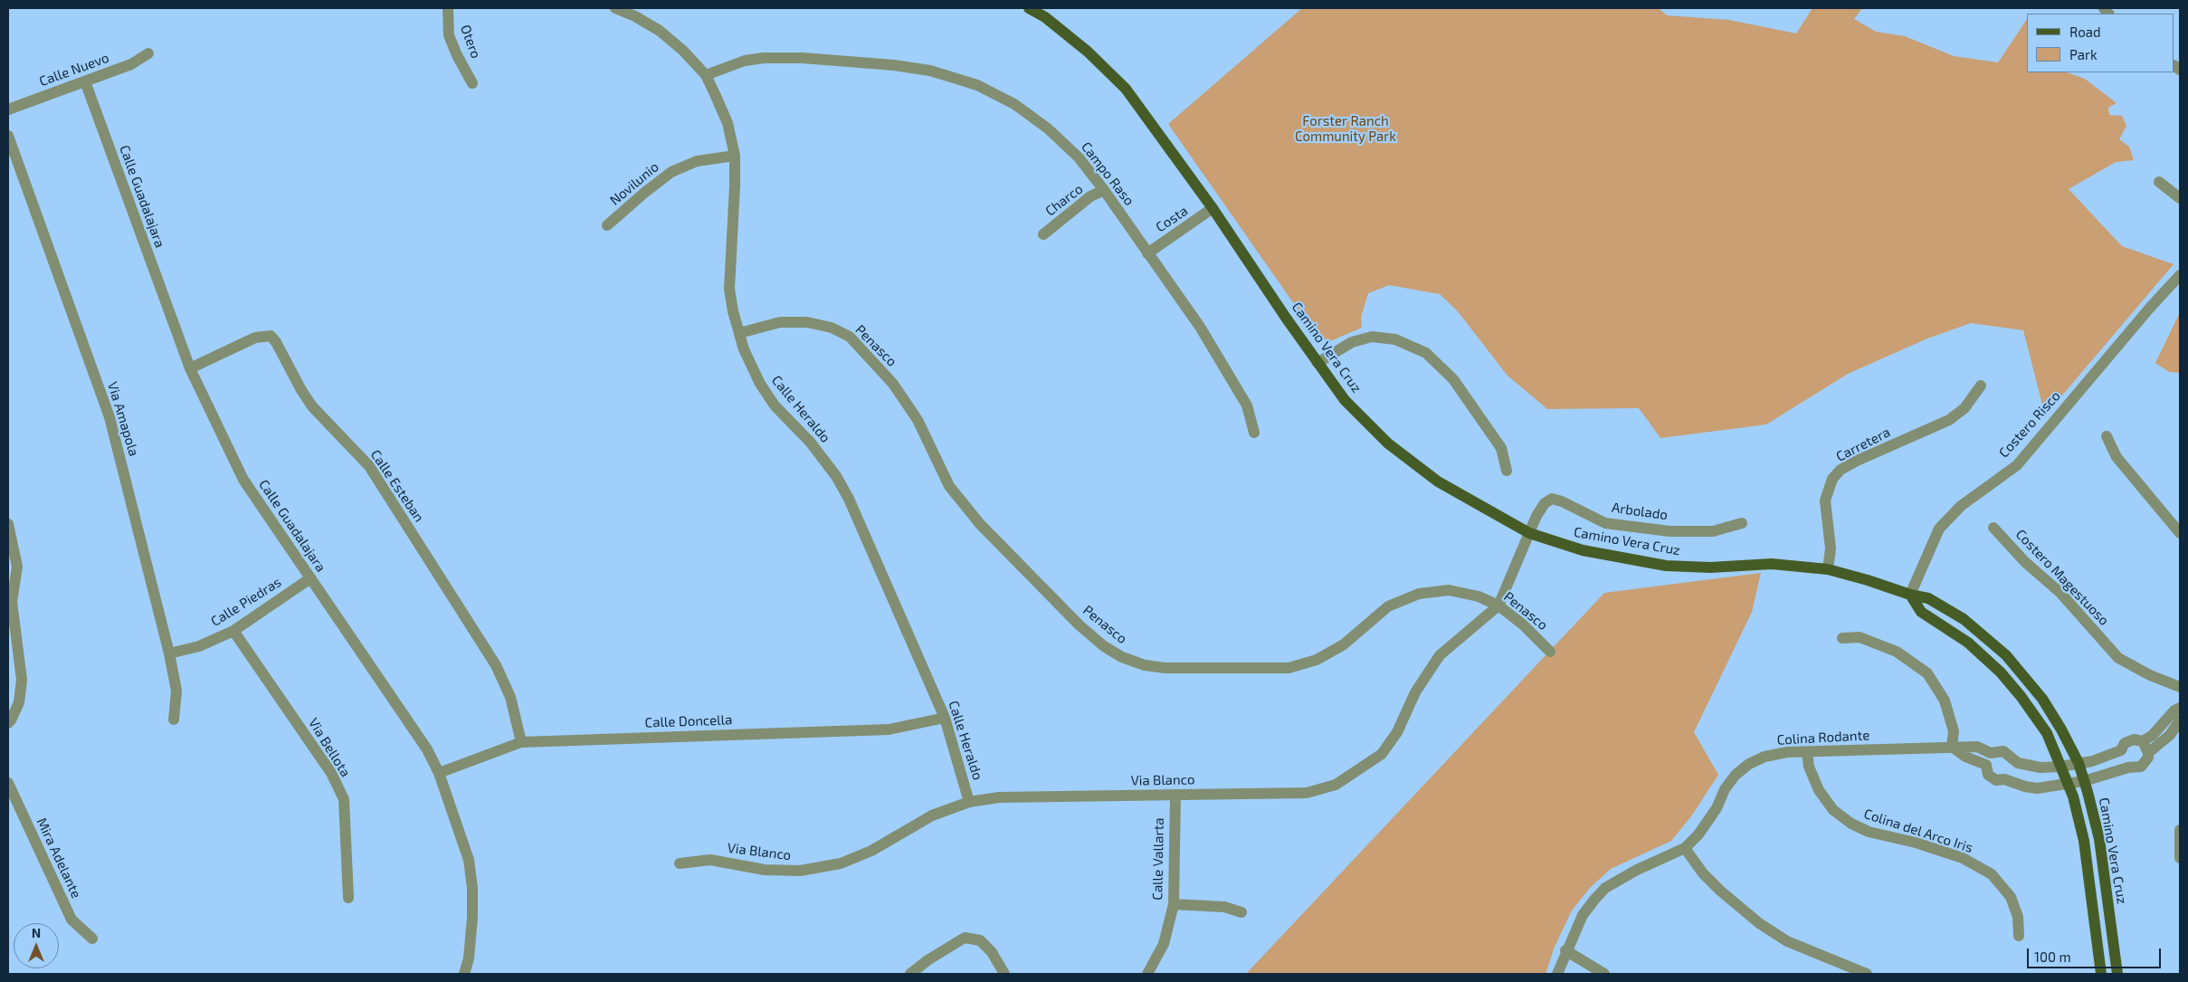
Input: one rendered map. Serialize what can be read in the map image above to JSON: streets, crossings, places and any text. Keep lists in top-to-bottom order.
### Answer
{
  "streets": {
    "main road": ["Camino Vera Cruz"],
    "street": [
      "Otero",
      "Calle Nuevo",
      "Campo Raso",
      "Novilunio",
      "Calle Guadalajara",
      "Charco",
      "Costa",
      "Penasco",
      "Calle Heraldo",
      "Via Amapola",
      "Costero Risco",
      "Carretera",
      "Calle Esteban",
      "Arbolado",
      "Costero Magestuoso",
      "Calle Piedras",
      "Calle Doncella",
      "Colina Rodante",
      "Via Bellota",
      "Via Blanco",
      "Colina del Arco Iris",
      "Mira Adelante",
      "Calle Vallarta"
    ]
  },
  "crossings": [
    ["Calle Nuevo", "Calle Guadalajara"],
    ["Campo Raso", "Charco"],
    ["Campo Raso", "Costa"],
    ["Campo Raso", "Calle Heraldo"],
    ["Novilunio", "Calle Heraldo"],
    ["Calle Guadalajara", "Calle Esteban"],
    ["Calle Guadalajara", "Calle Piedras"],
    ["Calle Guadalajara", "Calle Doncella"],
    ["Costa", "Camino Vera Cruz"],
    ["Penasco", "Calle Heraldo"],
    ["Penasco", "Via Blanco"],
    ["Camino Vera Cruz", "Costero Risco"],
    ["Camino Vera Cruz", "Carretera"],
    ["Camino Vera Cruz", "Arbolado"],
    ["Camino Vera Cruz", "Colina Rodante"],
    ["Camino Vera Cruz", "Via Blanco"],
    ["Calle Heraldo", "Calle Doncella"],
    ["Calle Heraldo", "Via Blanco"],
    ["Via Amapola", "Calle Piedras"],
    ["Calle Esteban", "Calle Doncella"],
    ["Arbolado", "Via Blanco"],
    ["Calle Piedras", "Via Bellota"],
    ["Colina Rodante", "Colina del Arco Iris"],
    ["Via Blanco", "Calle Vallarta"]
  ],
  "parks": ["Forster Ranch Community Park"],
  "legend": ["Road", "Park"],
  "scale_bar": "100 m",
  "north": "top"
}
